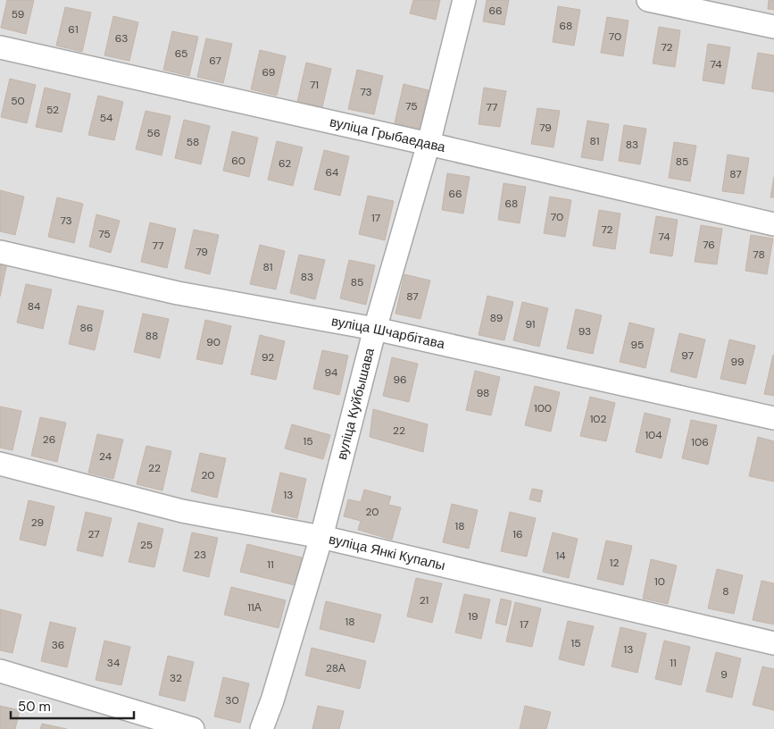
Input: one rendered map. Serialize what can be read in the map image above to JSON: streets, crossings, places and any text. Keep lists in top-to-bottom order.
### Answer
{
  "streets": {
    "street": [
      "вуліца Грыбаедава",
      "вуліца Шчарбітава",
      "вуліца Куйбышава",
      "вуліца Янкі Купалы"
    ]
  },
  "crossings": [
    ["вуліца Грыбаедава", "вуліца Куйбышава"],
    ["вуліца Шчарбітава", "вуліца Куйбышава"],
    ["вуліца Куйбышава", "вуліца Янкі Купалы"]
  ],
  "house_numbers": [
    "66",
    "59",
    "68",
    "61",
    "70",
    "63",
    "72",
    "65",
    "67",
    "74",
    "69",
    "71",
    "73",
    "50",
    "75",
    "77",
    "52",
    "54",
    "79",
    "56",
    "81",
    "58",
    "83",
    "60",
    "85",
    "62",
    "64",
    "87",
    "66",
    "68",
    "70",
    "17",
    "73",
    "72",
    "75",
    "74",
    "76",
    "77",
    "79",
    "78",
    "81",
    "83",
    "85",
    "87",
    "84",
    "89",
    "91",
    "86",
    "93",
    "88",
    "90",
    "95",
    "97",
    "92",
    "99",
    "94",
    "96",
    "98",
    "100",
    "102",
    "22",
    "104",
    "26",
    "15",
    "106",
    "24",
    "22",
    "20",
    "13",
    "20",
    "29",
    "18",
    "27",
    "16",
    "25",
    "23",
    "14",
    "12",
    "11",
    "10",
    "8",
    "21",
    "11А",
    "19",
    "18",
    "17",
    "15",
    "36",
    "13",
    "34",
    "11",
    "28А",
    "9",
    "32",
    "30"
  ],
  "scale_bar": "50 m"
}
